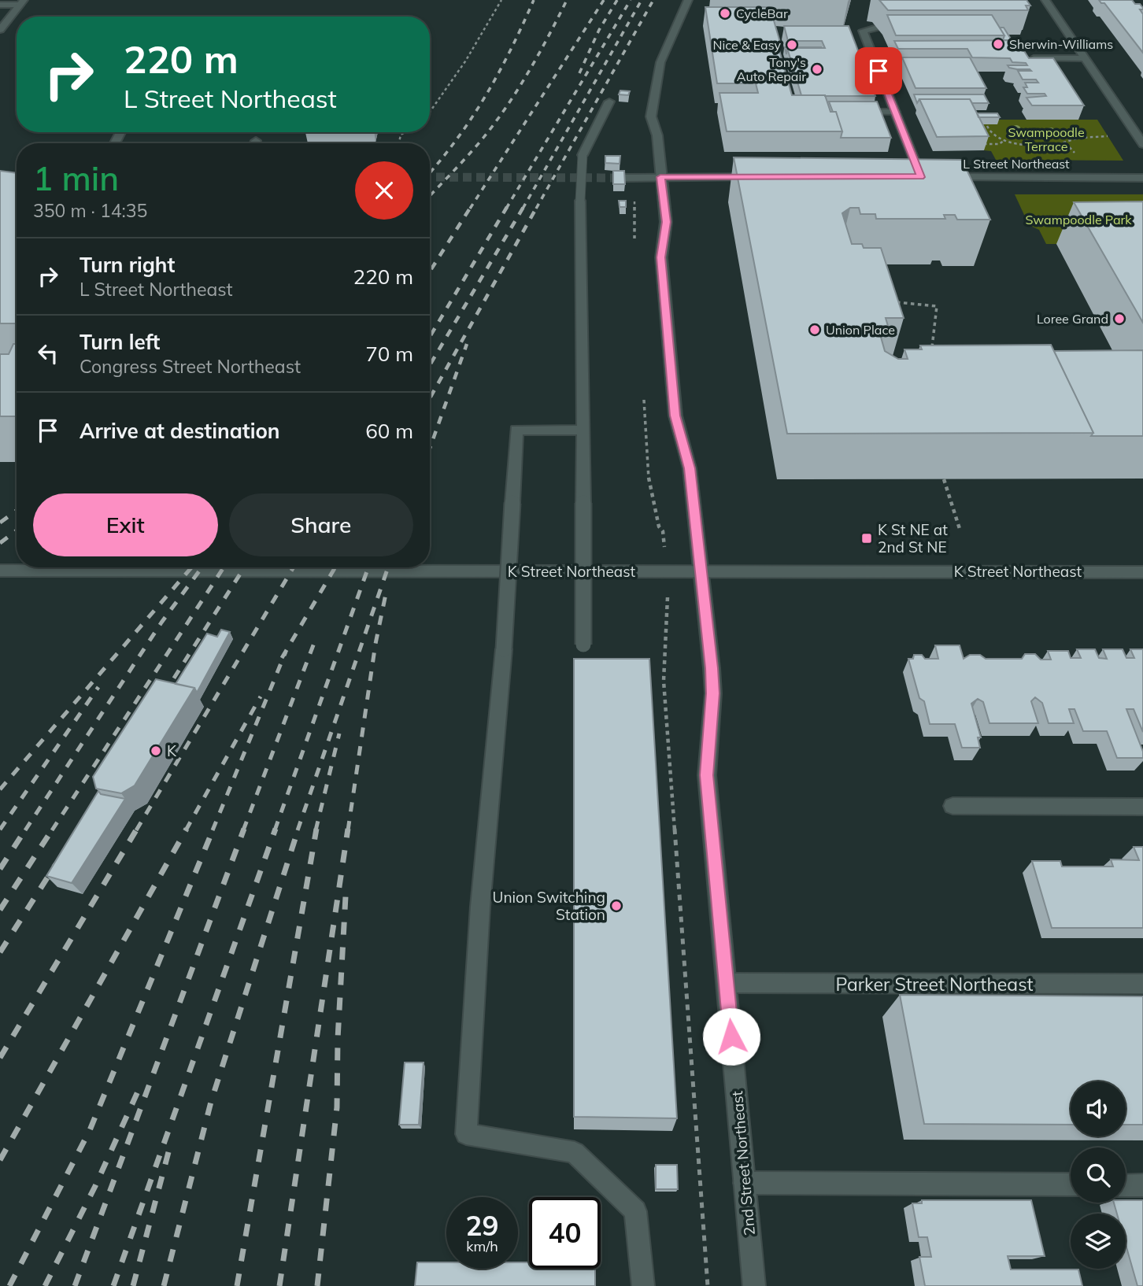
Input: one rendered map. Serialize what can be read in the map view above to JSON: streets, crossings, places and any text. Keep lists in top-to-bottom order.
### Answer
{
  "streets": {
    "street": [
      "L Street Northeast",
      "K Street Northeast",
      "Parker Street Northeast",
      "2nd Street Northeast"
    ]
  },
  "crossings": [
    ["K Street Northeast", "2nd Street Northeast"],
    ["Parker Street Northeast", "2nd Street Northeast"]
  ],
  "parks": ["Swampoodle Terrace", "Swampoodle Park"],
  "places": {
    "other": [
      "CycleBar",
      "Sherwin-Williams",
      "Nice & Easy",
      "Tony's Auto Repair",
      "Loree Grand",
      "Union Place",
      "K",
      "Union Switching Station"
    ],
    "transit": ["K St NE at 2nd St NE"]
  },
  "page": {
    "turn": ["220 m", "L Street Northeast"],
    "heading": ["1 min", "350 m · 14:35"],
    "list": [
      {
        "name": "Turn right",
        "note": "L Street Northeast",
        "value": "220 m"
      },
      {
        "name": "Turn left",
        "note": "Congress Street Northeast",
        "value": "70 m"
      },
      {
        "name": "Arrive at destination",
        "value": "60 m"
      }
    ],
    "buttons": ["Exit", "Share"],
    "speed": "29 km/h",
    "limit": "40"
  }
}
